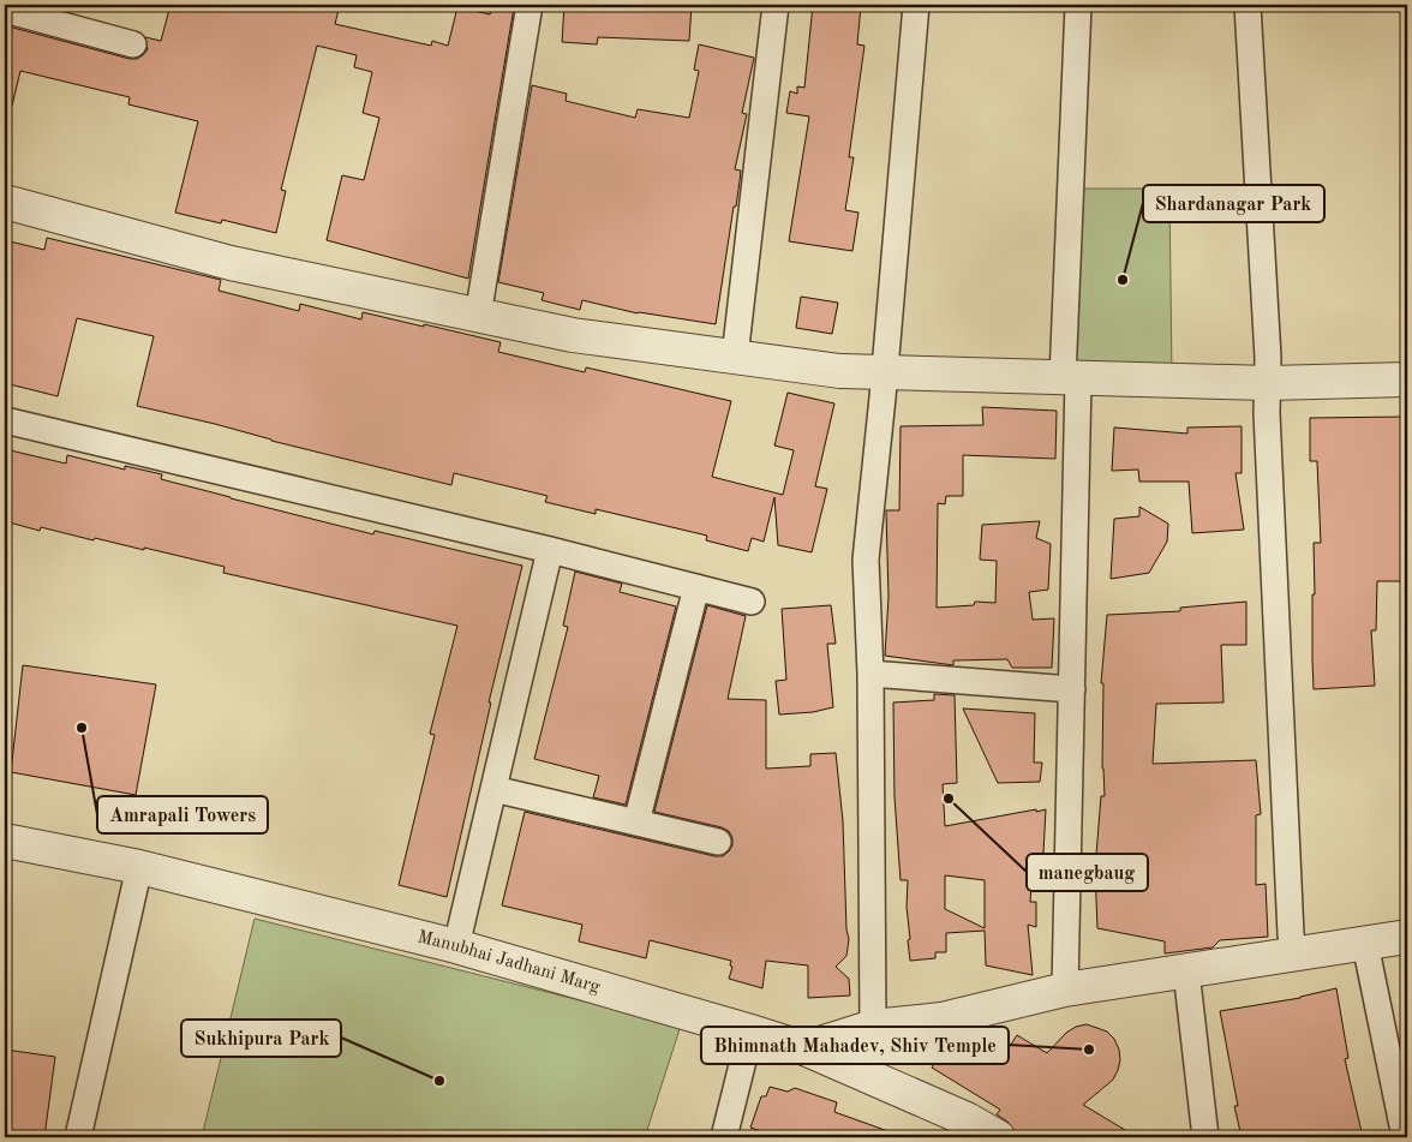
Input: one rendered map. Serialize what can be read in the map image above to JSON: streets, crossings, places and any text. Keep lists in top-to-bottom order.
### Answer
{
  "streets": {
    "street": ["Manubhai Jadhani Marg"]
  },
  "places": [
    "Shardanagar Park",
    "Amrapali Towers",
    "manegbaug",
    "Bhimnath Mahadev, Shiv Temple",
    "Sukhipura Park"
  ]
}
